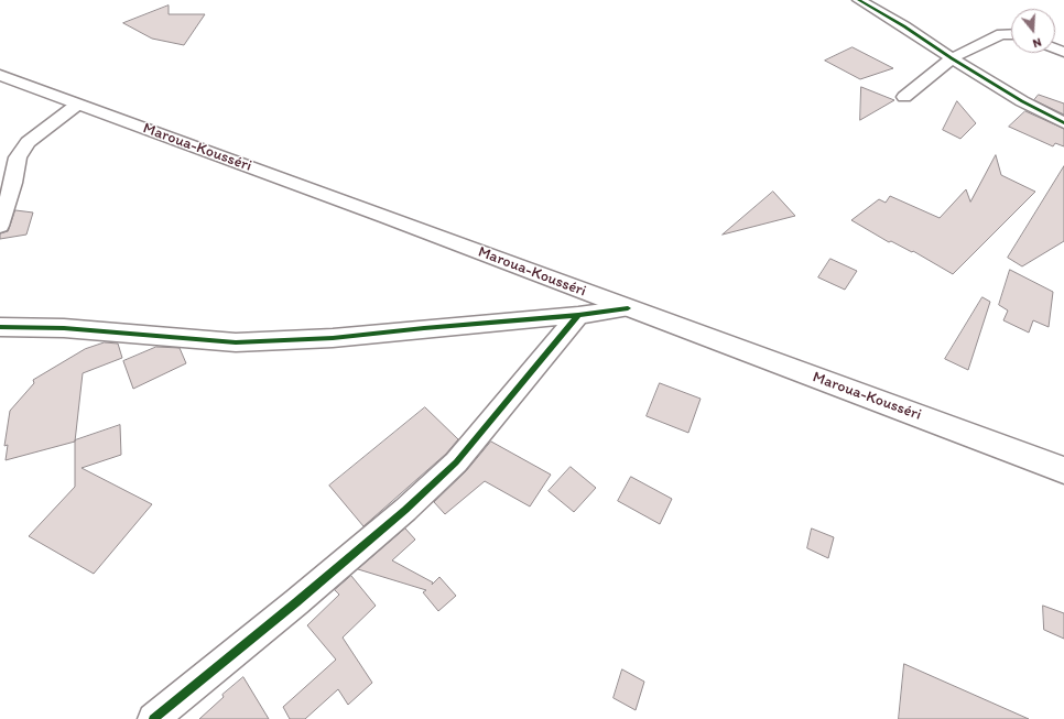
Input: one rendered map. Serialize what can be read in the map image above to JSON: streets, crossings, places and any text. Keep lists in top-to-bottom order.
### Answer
{
  "streets": {
    "highway": ["Maroua-Kousséri"]
  },
  "north": "bottom"
}
